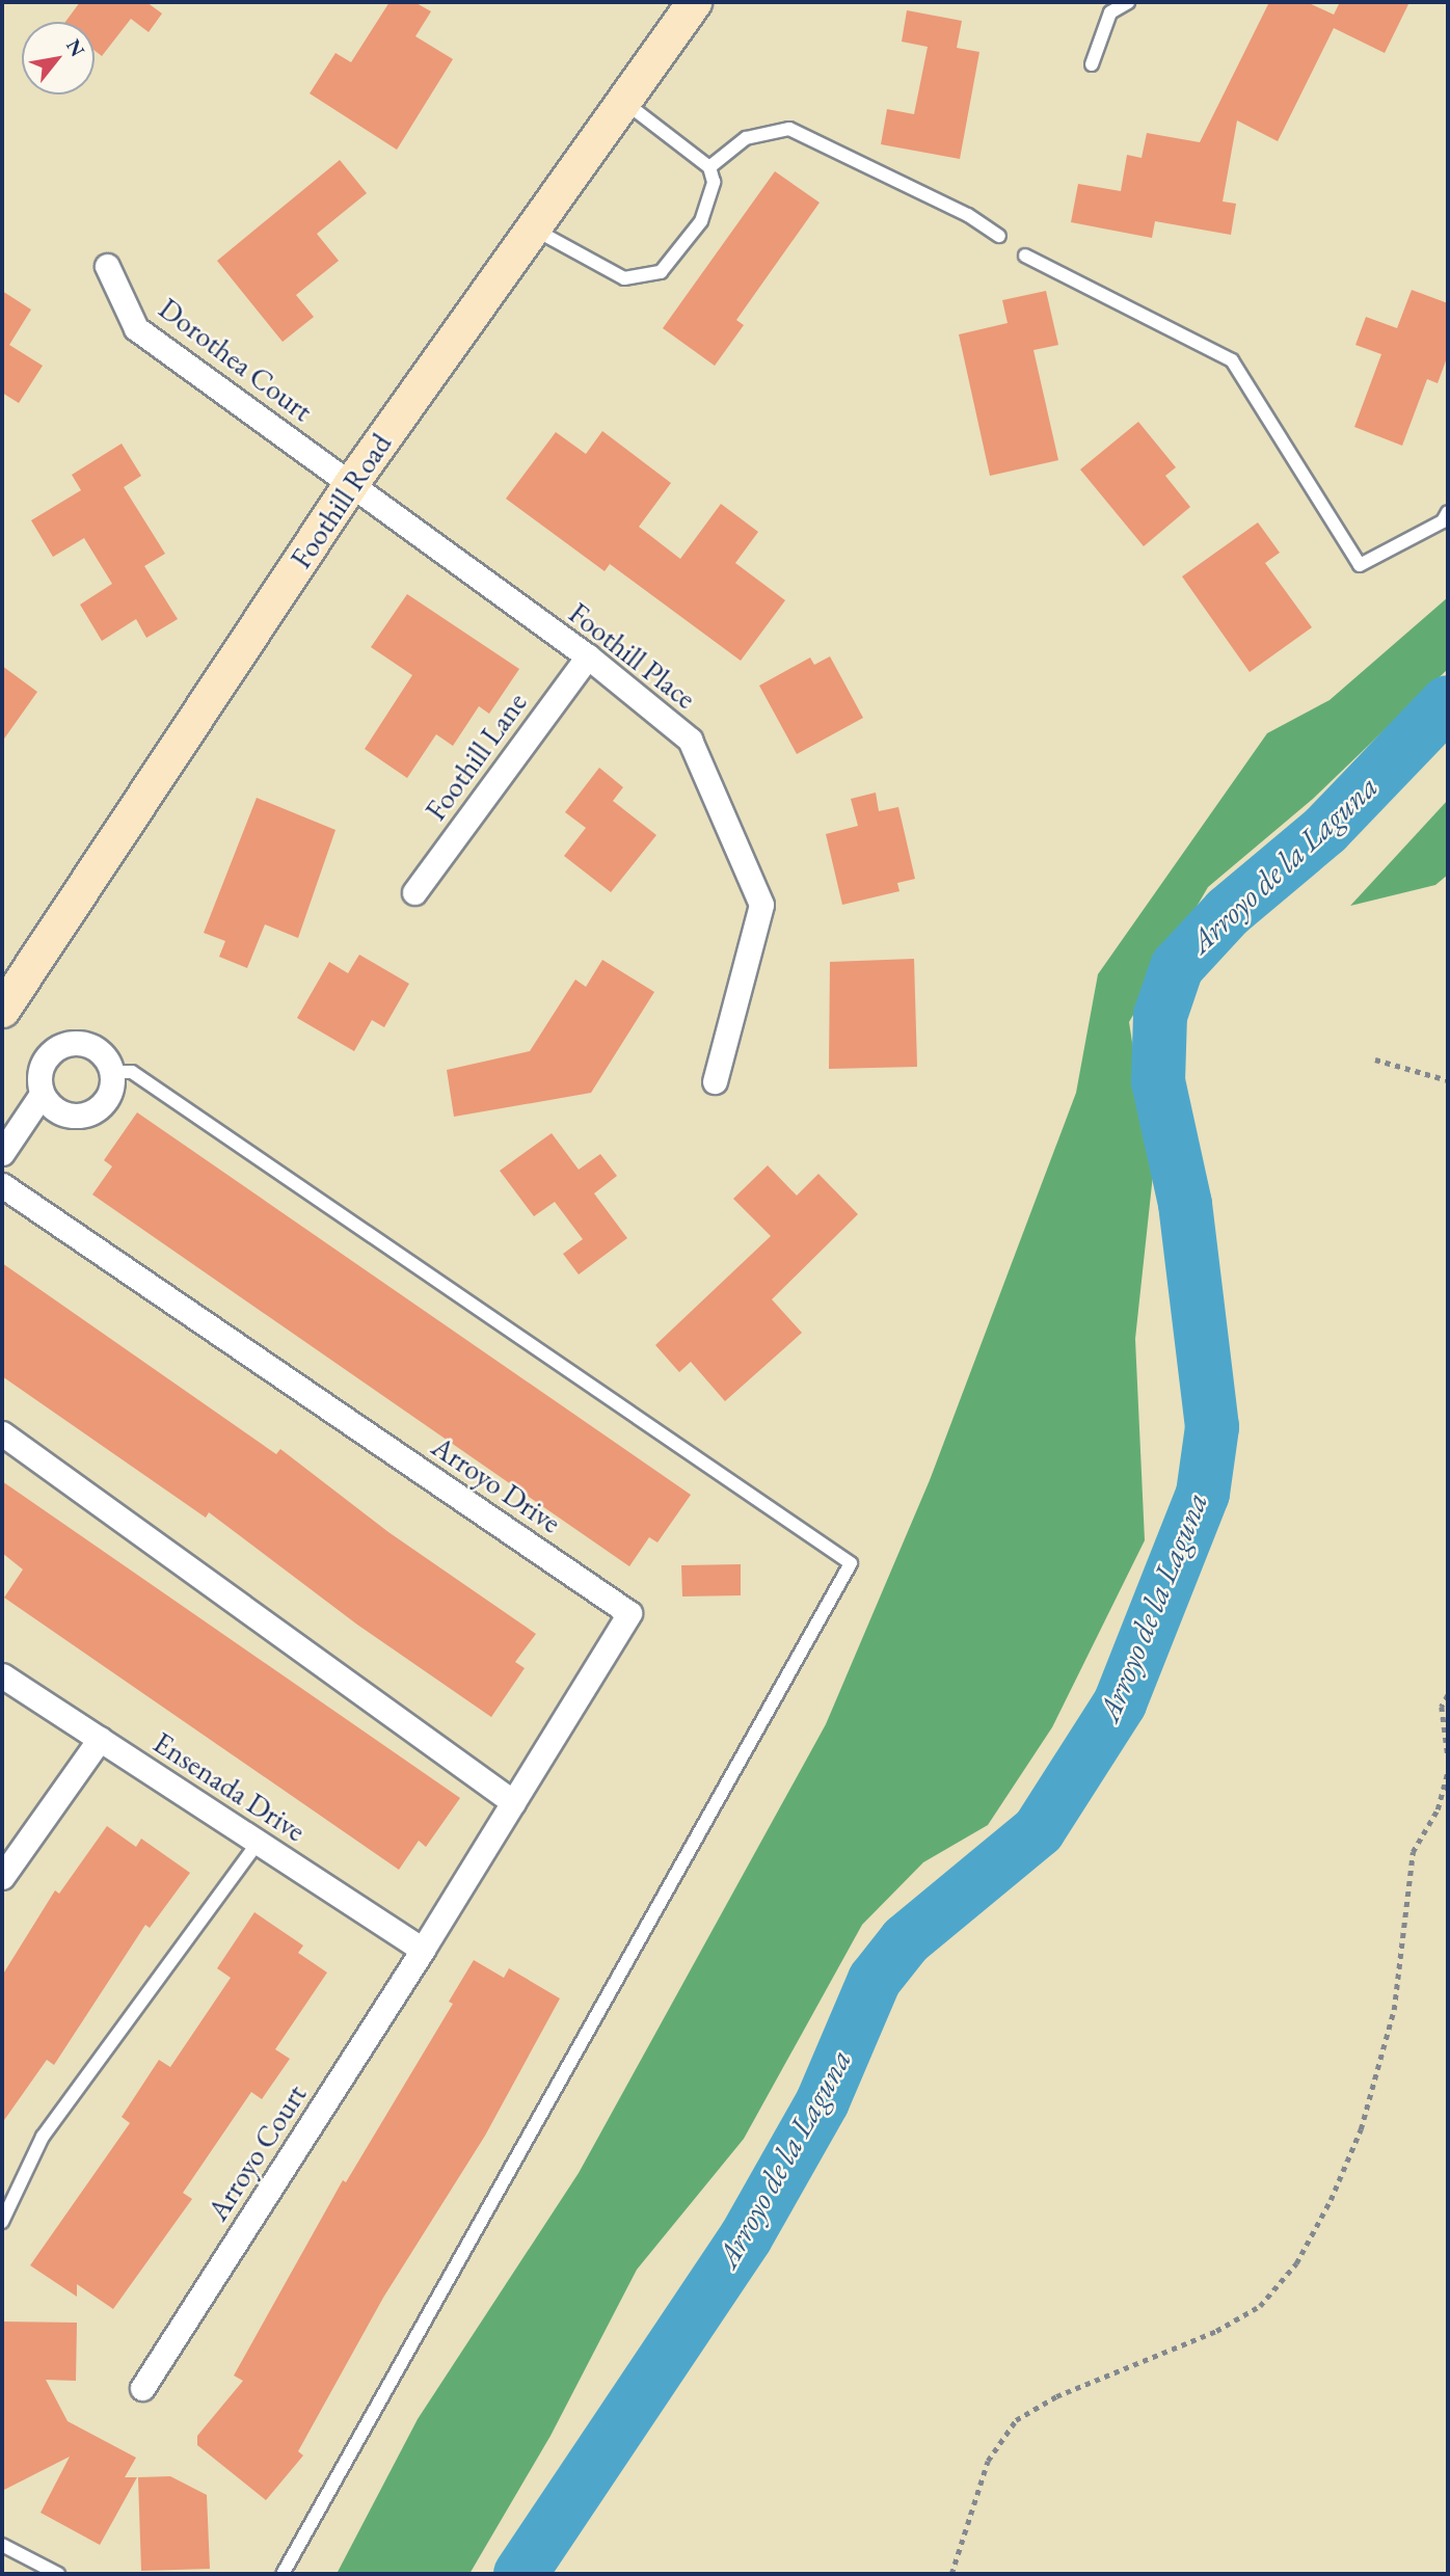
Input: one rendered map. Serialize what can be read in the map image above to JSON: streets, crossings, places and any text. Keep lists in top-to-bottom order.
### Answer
{
  "streets": {
    "main road": ["Foothill Road"],
    "street": [
      "Dorothea Court",
      "Foothill Place",
      "Foothill Lane",
      "Arroyo Drive",
      "Ensenada Drive",
      "Arroyo Court"
    ]
  },
  "crossings": [
    ["Dorothea Court", "Foothill Road"],
    ["Dorothea Court", "Foothill Place"],
    ["Foothill Road", "Foothill Place"],
    ["Foothill Place", "Foothill Lane"],
    ["Arroyo Drive", "Ensenada Drive"],
    ["Arroyo Drive", "Arroyo Court"],
    ["Ensenada Drive", "Arroyo Court"]
  ],
  "water": ["Arroyo de la Laguna"],
  "north": "top right"
}
